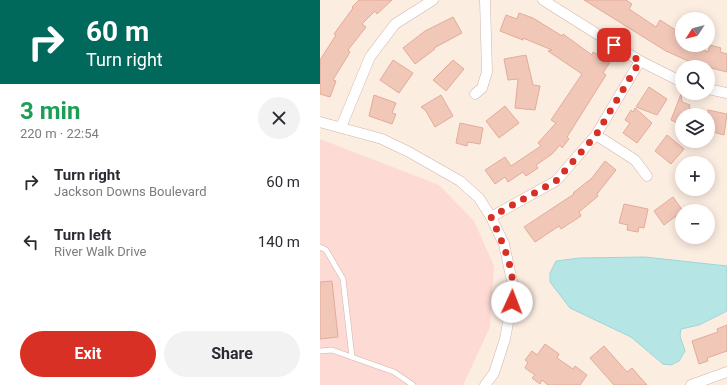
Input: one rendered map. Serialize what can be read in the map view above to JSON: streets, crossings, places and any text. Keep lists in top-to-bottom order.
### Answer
{
  "north": "bottom left",
  "page": {
    "turn": ["60 m", "Turn right"],
    "map_buttons": ["+", "−"],
    "heading": ["3 min", "220 m · 22:54"],
    "list": [
      {
        "name": "Turn right",
        "note": "Jackson Downs Boulevard",
        "value": "60 m"
      },
      {
        "name": "Turn left",
        "note": "River Walk Drive",
        "value": "140 m"
      }
    ],
    "buttons": ["Exit", "Share"]
  }
}
